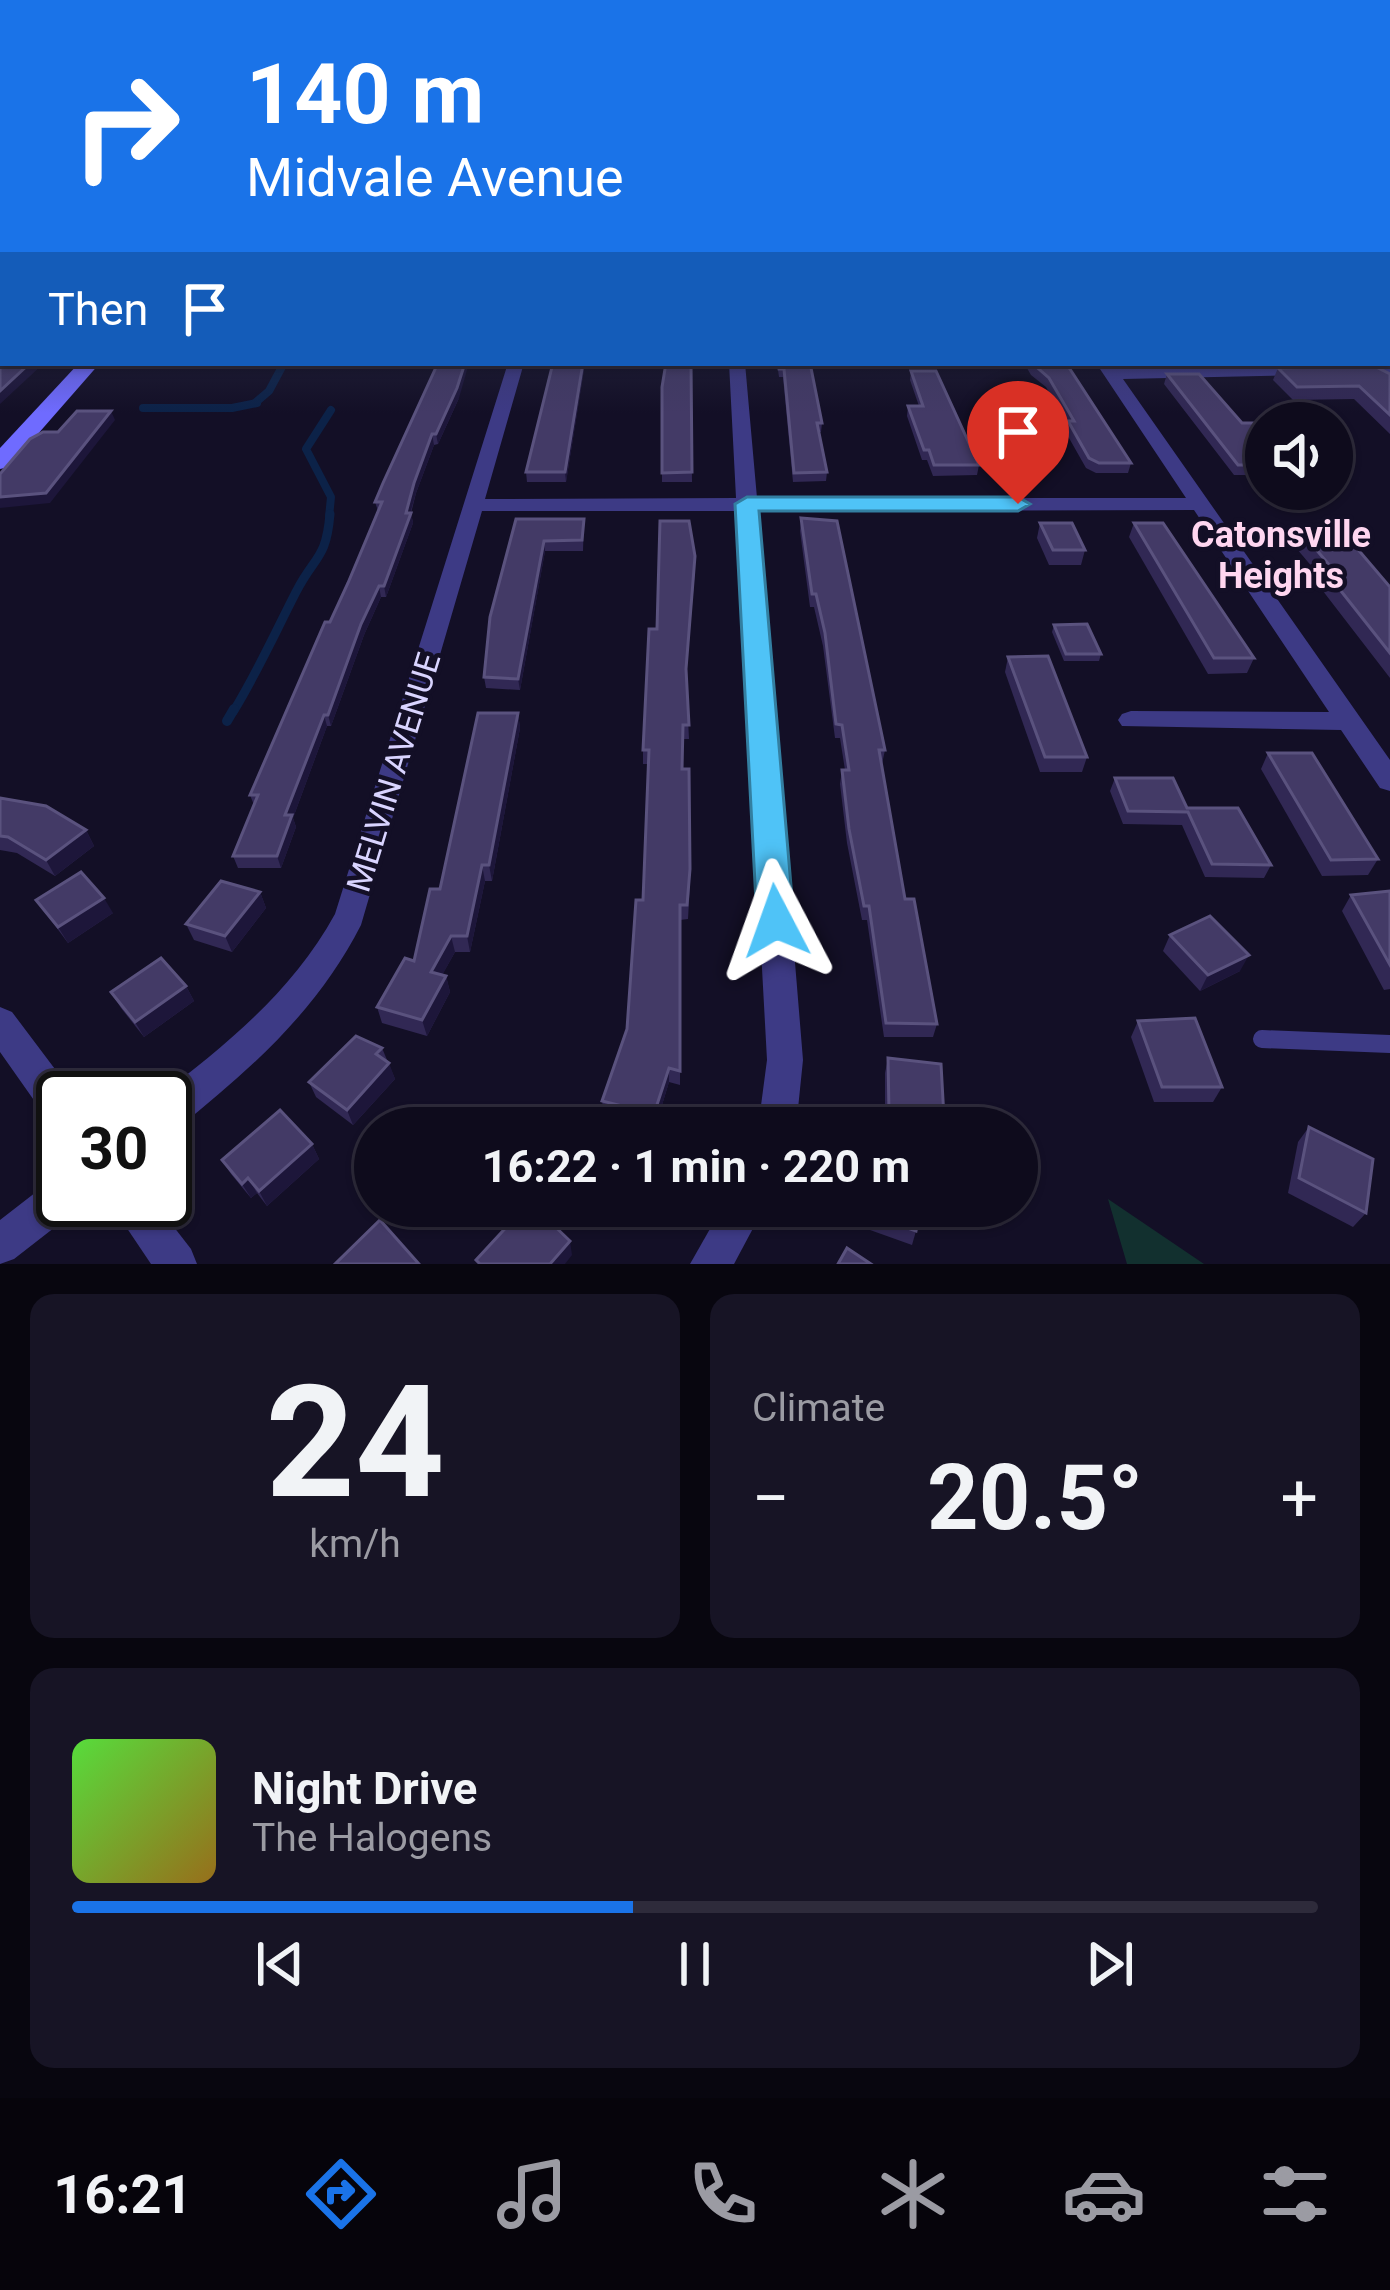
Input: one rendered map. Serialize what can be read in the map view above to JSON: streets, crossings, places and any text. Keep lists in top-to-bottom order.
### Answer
{
  "streets": {
    "street": ["MELVIN AVENUE"]
  },
  "districts": ["Catonsville Heights"],
  "page": {
    "turn": ["140 m", "Midvale Avenue"],
    "then": "Then",
    "limit": "30",
    "trip": "16:22 · 1 min · 220 m",
    "tile": [
      ["24", "km/h"],
      "Climate"
    ],
    "heat": ["−", "20.5°", "+"],
    "song": ["Night Drive", "The Halogens"],
    "tabs": "16:21"
  }
}
